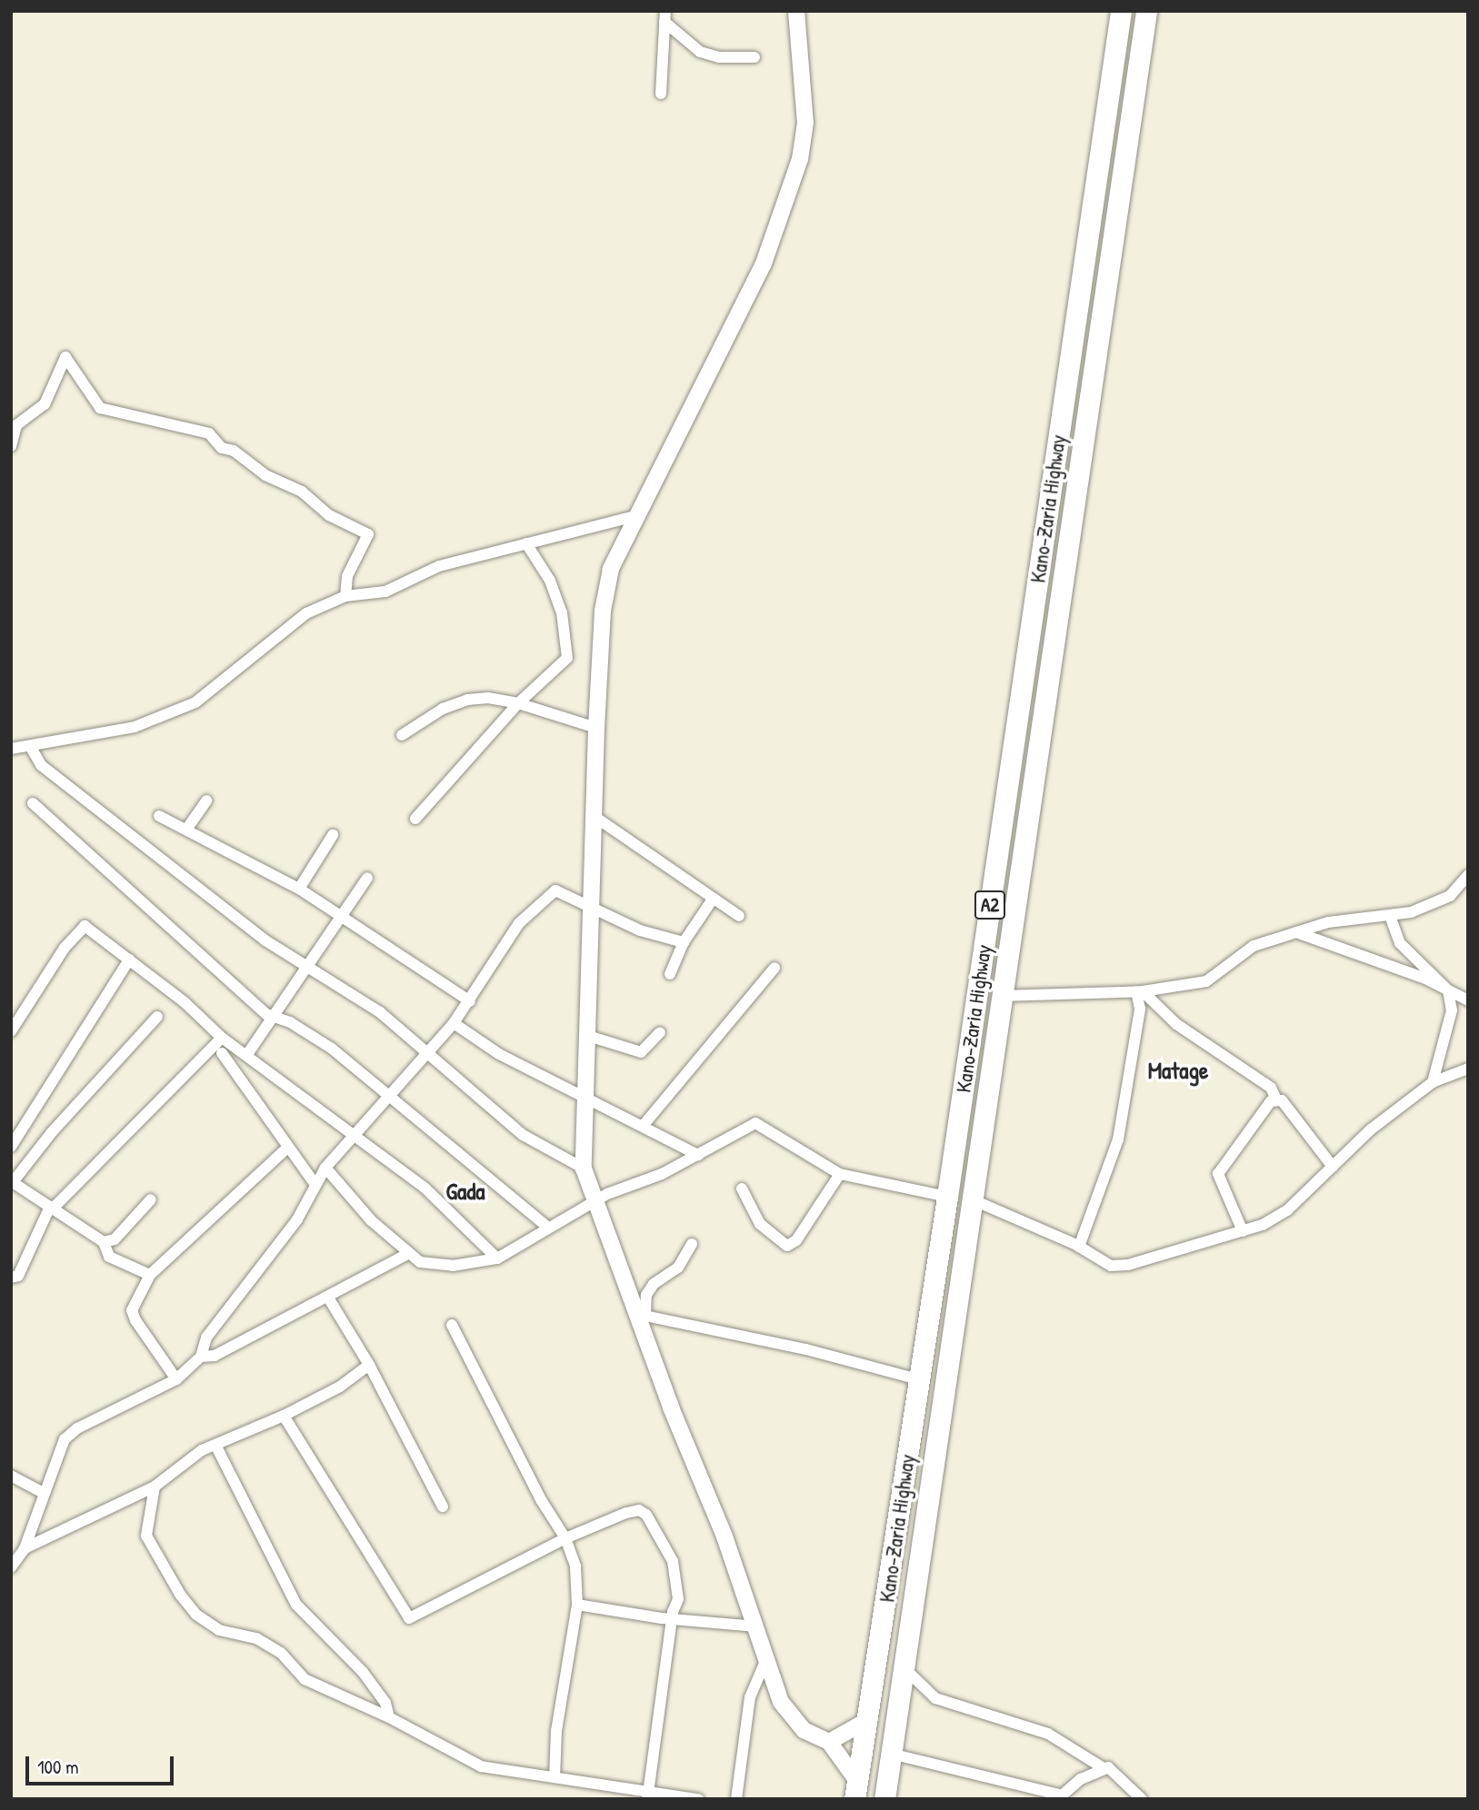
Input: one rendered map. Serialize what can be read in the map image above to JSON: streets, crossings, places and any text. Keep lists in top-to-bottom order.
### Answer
{
  "streets": {
    "highway": ["Kano-Zaria Highway", "A2"]
  },
  "districts": ["Matage", "Gada"],
  "scale_bar": "100 m"
}
